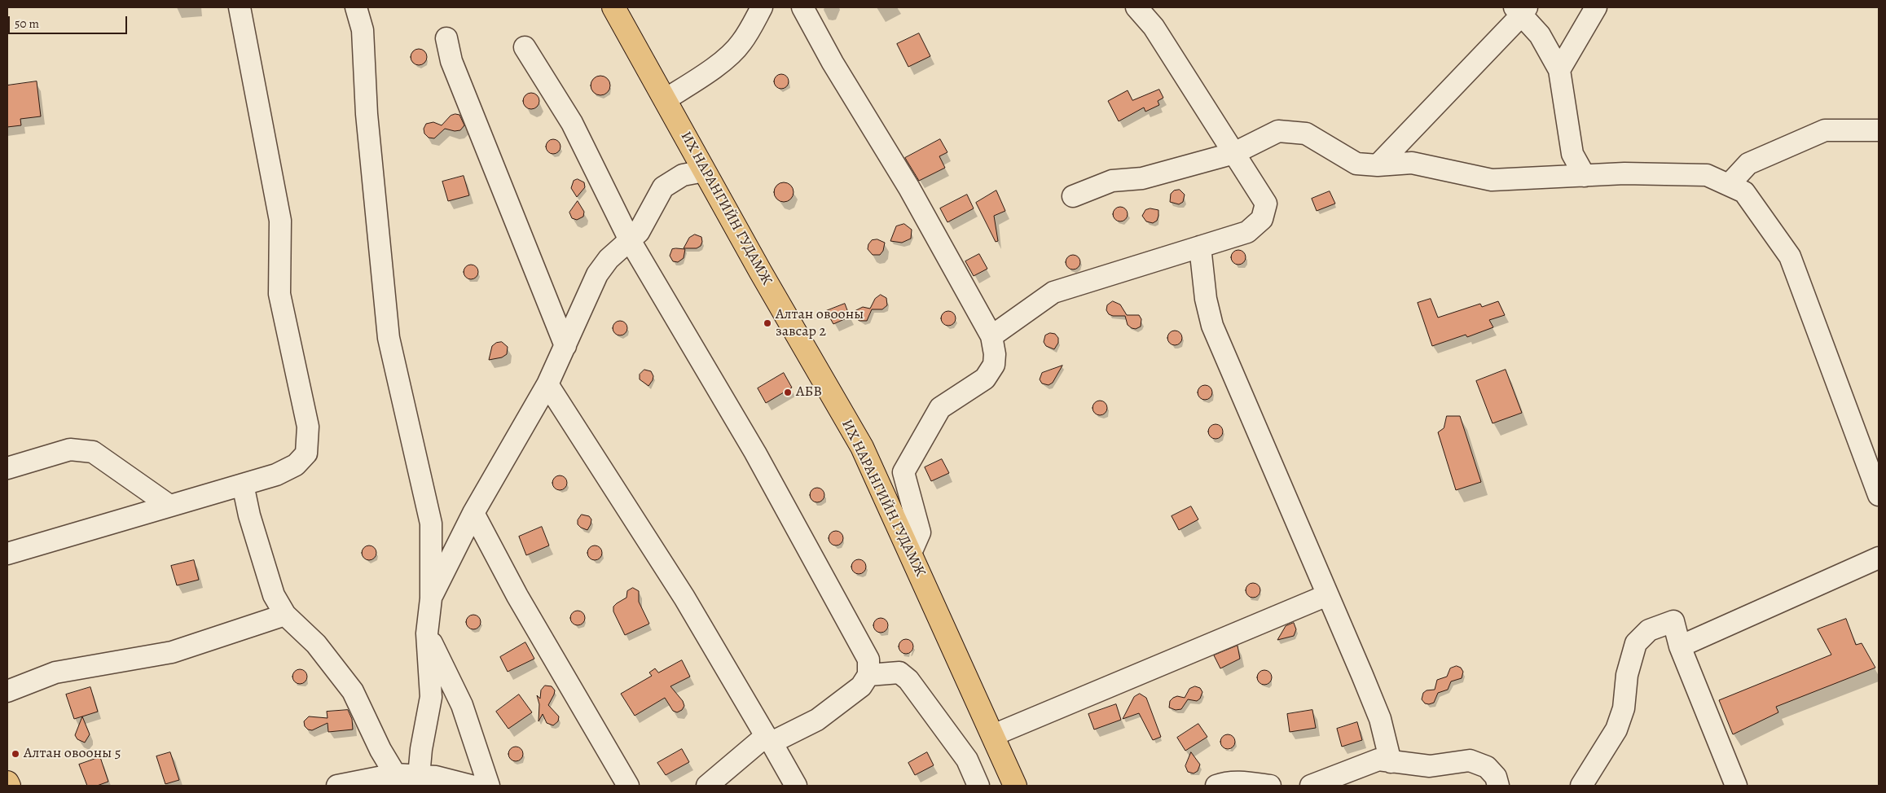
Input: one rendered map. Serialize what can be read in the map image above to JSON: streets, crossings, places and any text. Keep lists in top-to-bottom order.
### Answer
{
  "streets": {
    "main road": ["ИХ НАРАНГИЙН ГУДАМЖ"]
  },
  "places": ["Алтан овооны завсар 2", "АБВ", "Алтан овооны 5"],
  "scale_bar": "50 m"
}
